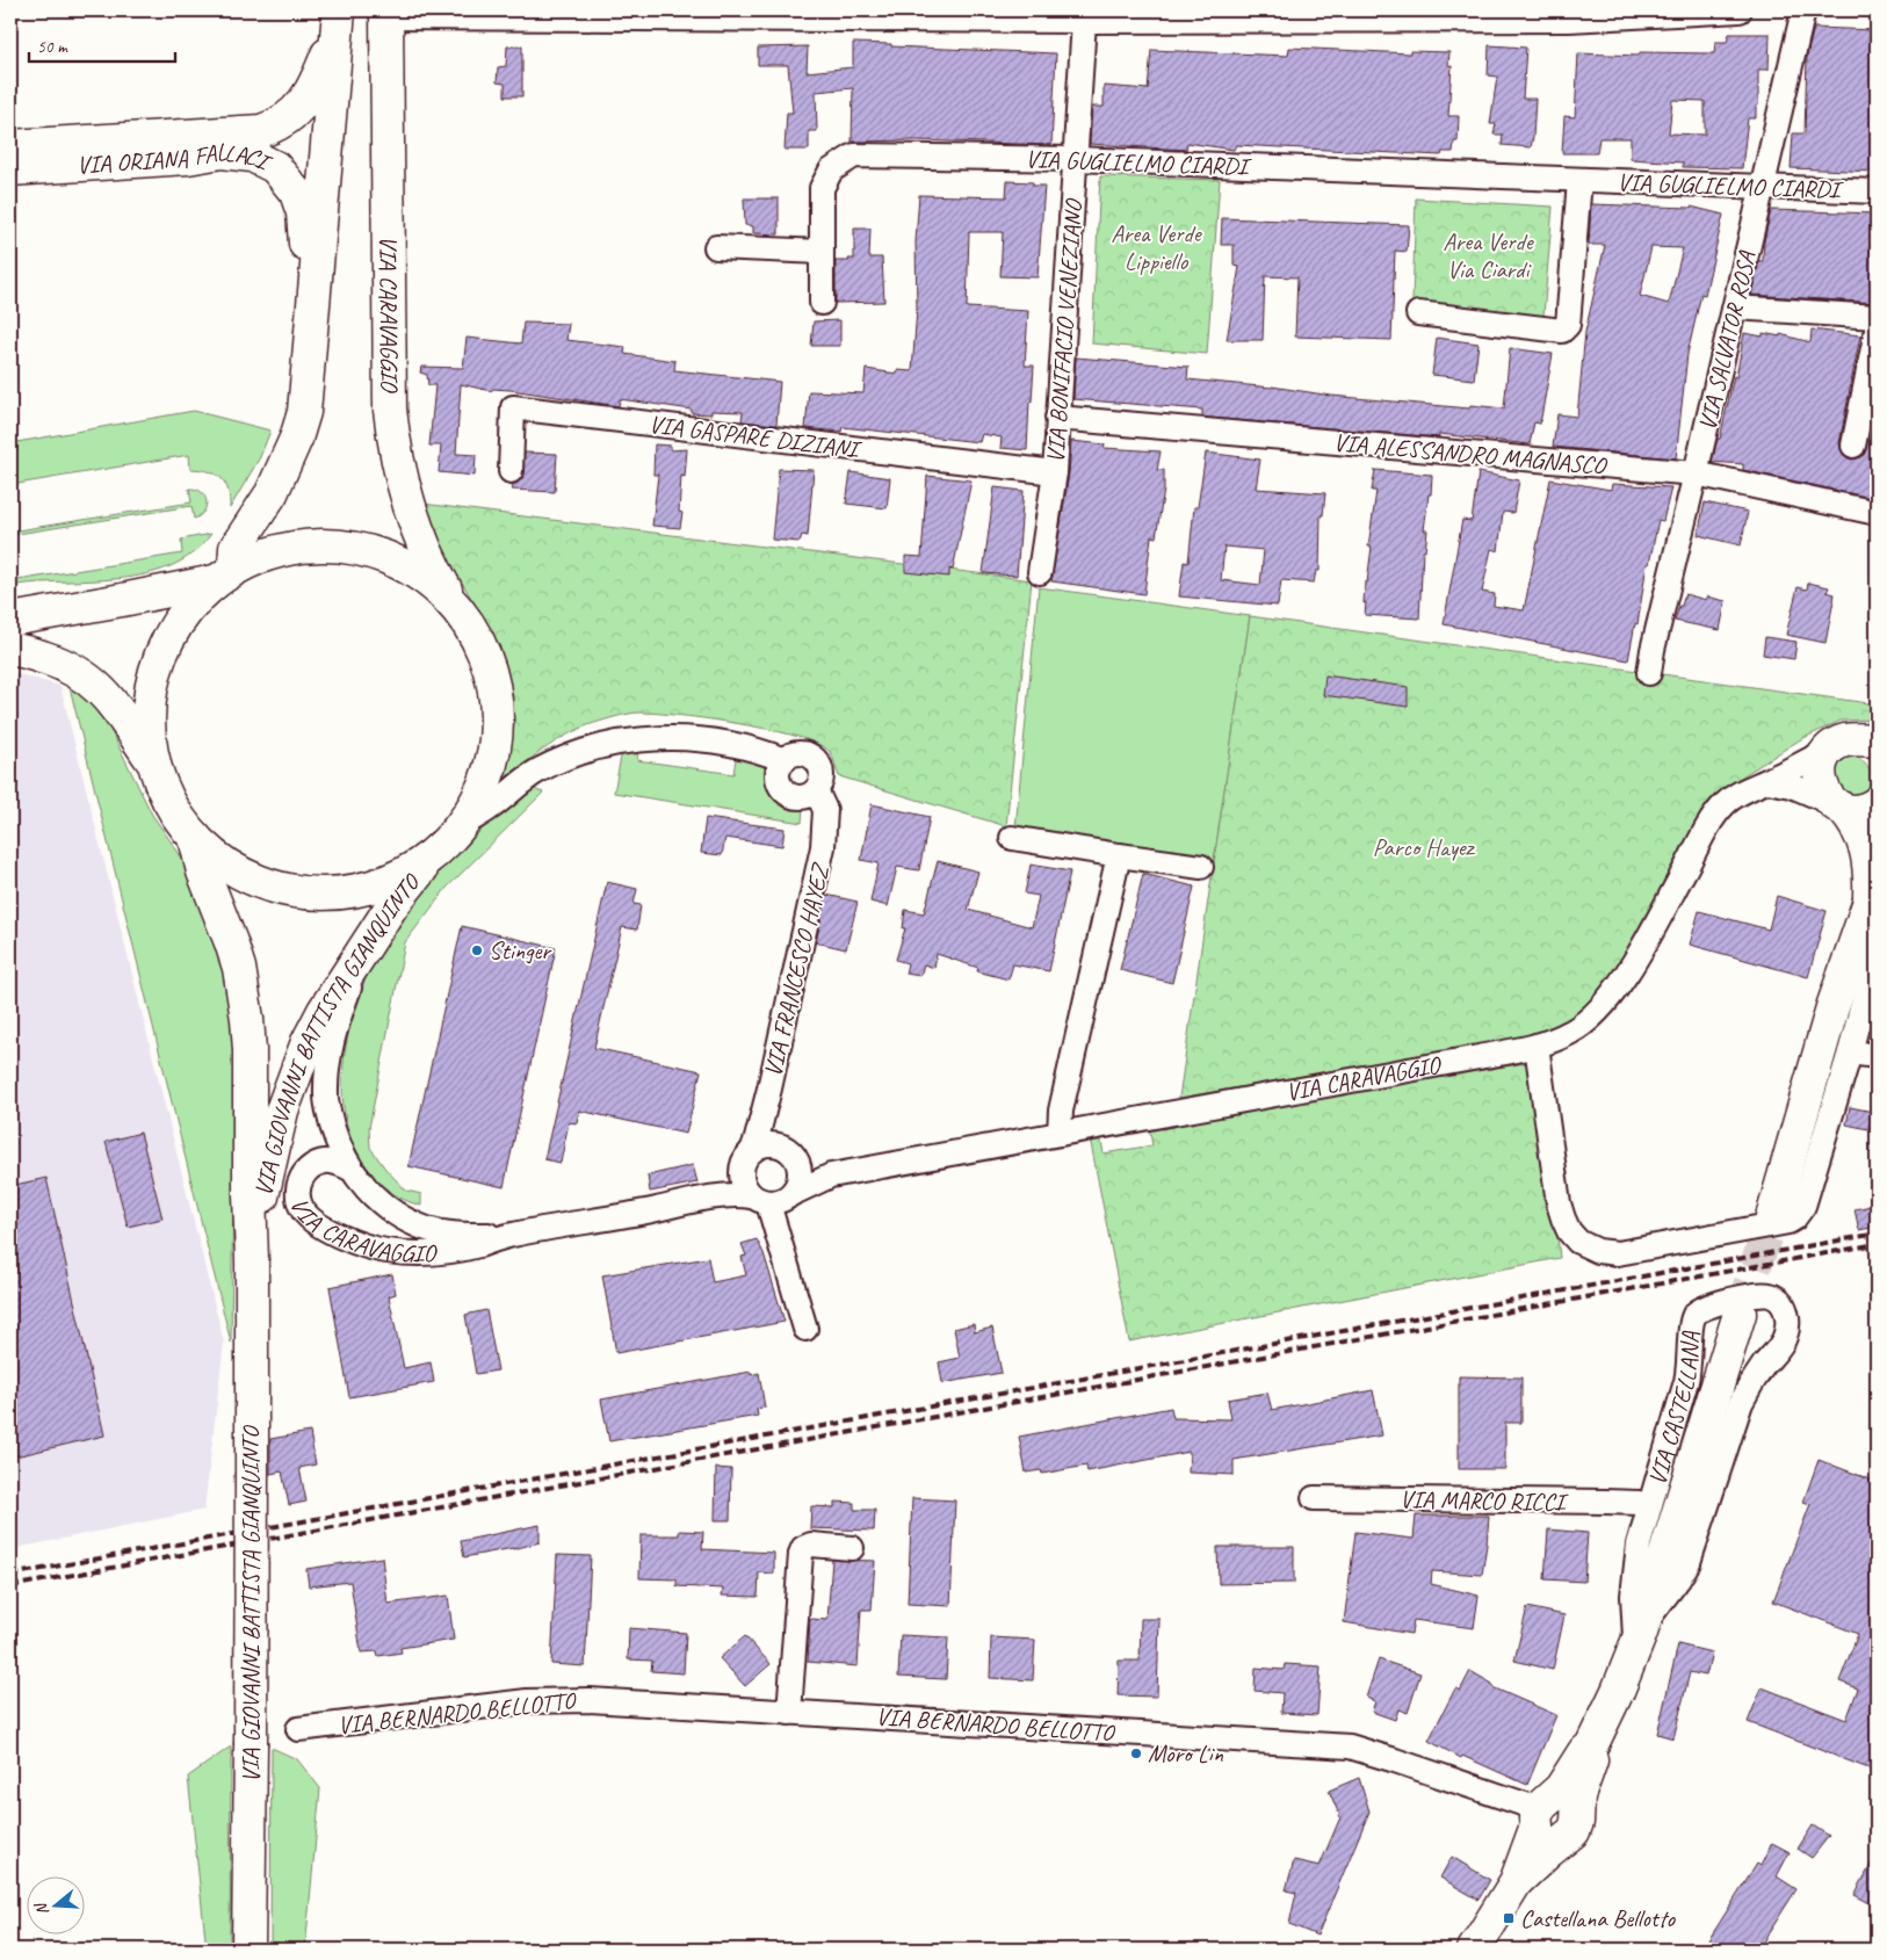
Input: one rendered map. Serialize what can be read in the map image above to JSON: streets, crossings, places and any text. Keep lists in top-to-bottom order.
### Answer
{
  "streets": {
    "main road": [
      "VIA ORIANA FALLACI",
      "VIA CARAVAGGIO",
      "VIA GIOVANNI BATTISTA GIANQUINTO",
      "VIA CASTELLANA"
    ],
    "street": [
      "VIA GUGLIELMO CIARDI",
      "VIA BONIFACIO VENEZIANO",
      "VIA SALVATOR ROSA",
      "VIA GASPARE DIZIANI",
      "VIA ALESSANDRO MAGNASCO",
      "VIA FRANCESCO HAYEZ",
      "VIA MARCO RICCI",
      "VIA BERNARDO BELLOTTO"
    ]
  },
  "crossings": [
    ["VIA GUGLIELMO CIARDI", "VIA BONIFACIO VENEZIANO"],
    ["VIA GUGLIELMO CIARDI", "VIA SALVATOR ROSA"],
    ["VIA CARAVAGGIO", "VIA FRANCESCO HAYEZ"],
    ["VIA CARAVAGGIO", "VIA GIOVANNI BATTISTA GIANQUINTO"],
    ["VIA BONIFACIO VENEZIANO", "VIA GASPARE DIZIANI"],
    ["VIA BONIFACIO VENEZIANO", "VIA ALESSANDRO MAGNASCO"],
    ["VIA SALVATOR ROSA", "VIA ALESSANDRO MAGNASCO"],
    ["VIA CASTELLANA", "VIA MARCO RICCI"],
    ["VIA CASTELLANA", "VIA BERNARDO BELLOTTO"]
  ],
  "parks": ["Area Verde Lippiello", "Area Verde Via Ciardi", "Parco Hayez"],
  "places": {
    "other": ["Stinger", "Moro Lin"],
    "transit": ["Castellana Bellotto"]
  },
  "scale_bar": "50 m",
  "north": "left"
}
